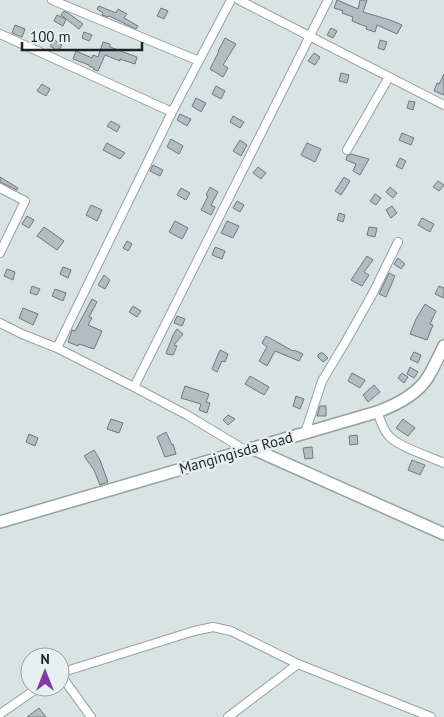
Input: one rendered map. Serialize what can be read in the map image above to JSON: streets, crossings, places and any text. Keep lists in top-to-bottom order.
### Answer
{
  "streets": {
    "street": ["Mangingisda Road"]
  },
  "scale_bar": "100 m",
  "north": "top"
}
